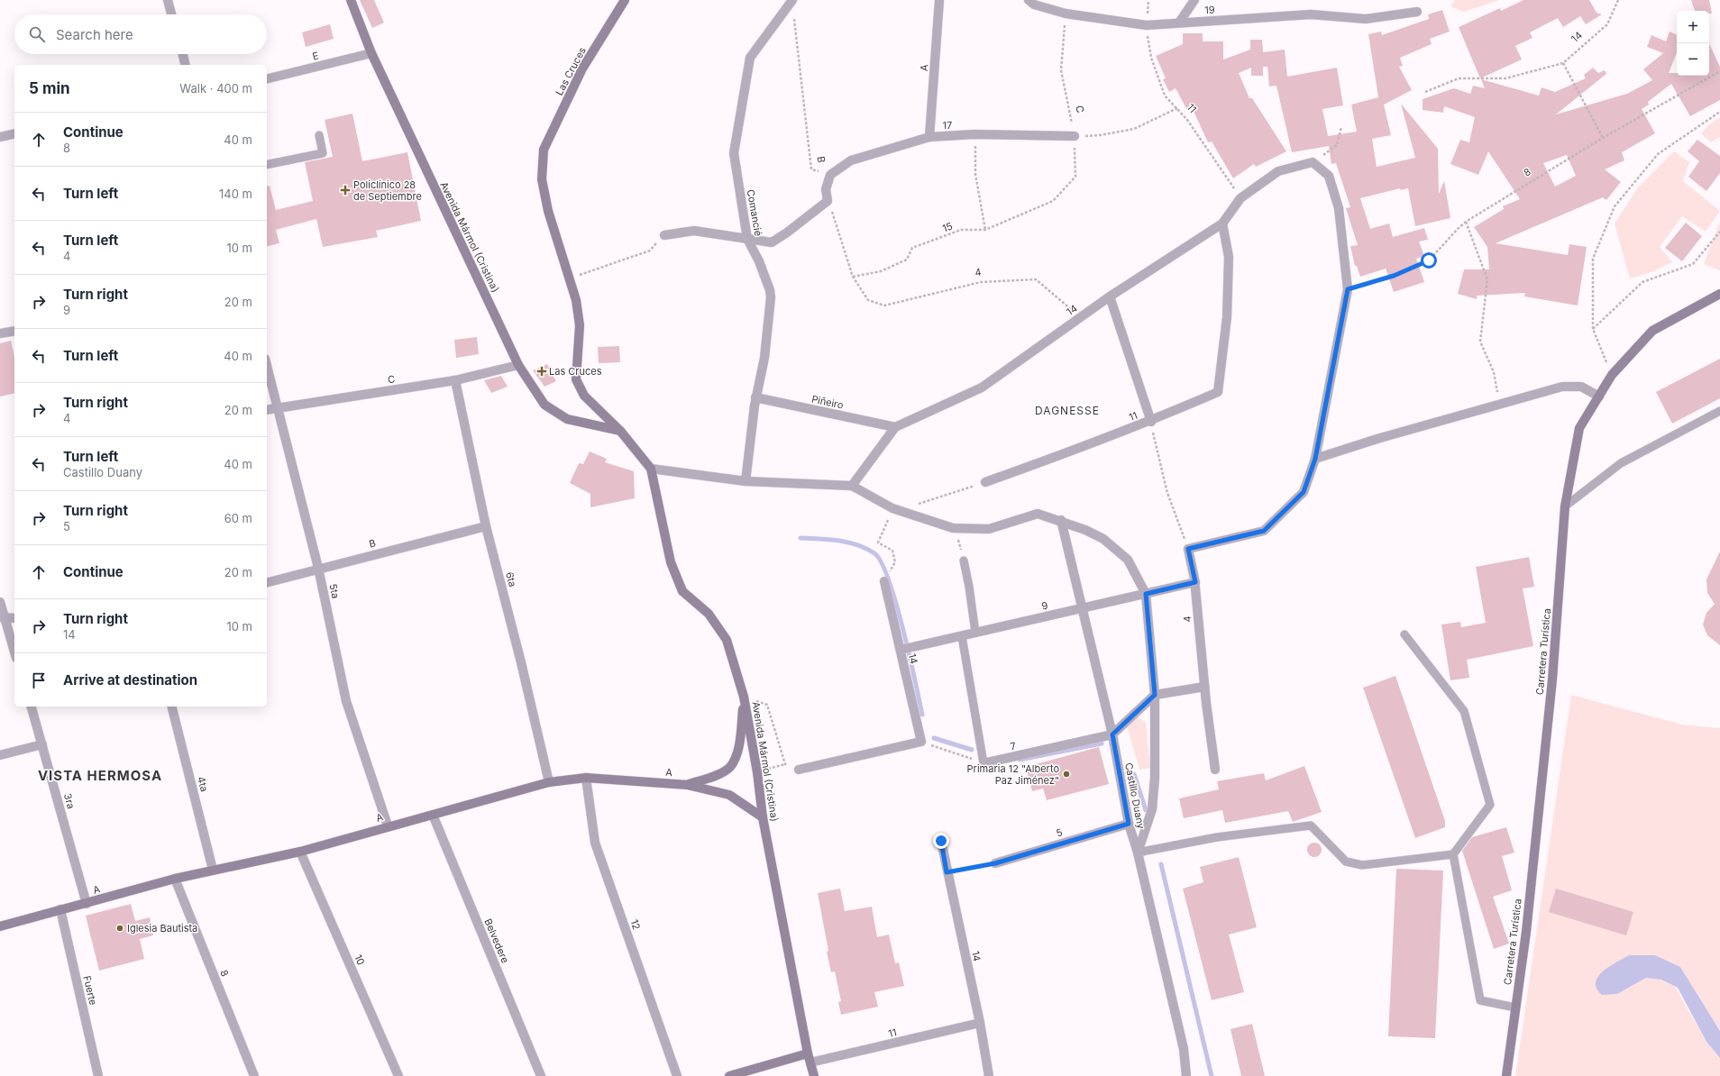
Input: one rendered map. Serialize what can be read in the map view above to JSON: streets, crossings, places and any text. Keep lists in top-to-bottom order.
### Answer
{
  "streets": {
    "main road": [
      "A",
      "Las Cruces",
      "11",
      "Avenida Mármol (Cristina)",
      "Carretera Turística"
    ],
    "street": [
      "19",
      "14",
      "E",
      "C",
      "17",
      "B",
      "8",
      "Comancié",
      "4",
      "Piñeiro",
      "6ta",
      "5ta",
      "9",
      "7",
      "4ta",
      "Castillo Duany",
      "3ra",
      "5",
      "12",
      "Belvedere",
      "10",
      "Fuerte"
    ],
    "path": ["15"]
  },
  "crossings": [
    ["19", "11"],
    ["19", "C"],
    ["14", "11"],
    ["14", "4"],
    ["14", "Piñeiro"],
    ["14", "9"],
    ["E", "Avenida Mármol (Cristina)"],
    ["A", "17"],
    ["A", "8"],
    ["A", "Avenida Mármol (Cristina)"],
    ["A", "6ta"],
    ["A", "5ta"],
    ["A", "4ta"],
    ["A", "3ra"],
    ["A", "12"],
    ["A", "Belvedere"],
    ["A", "10"],
    ["A", "Fuerte"],
    ["Las Cruces", "Avenida Mármol (Cristina)"],
    ["11", "Avenida Mármol (Cristina)"],
    ["C", "17"],
    ["C", "15"],
    ["C", "Avenida Mármol (Cristina)"],
    ["C", "6ta"],
    ["C", "5ta"],
    ["17", "B"],
    ["B", "Comancié"],
    ["B", "6ta"],
    ["B", "5ta"],
    ["Comancié", "Piñeiro"],
    ["15", "4"],
    ["4", "9"],
    ["9", "Castillo Duany"],
    ["7", "Castillo Duany"],
    ["Castillo Duany", "5"]
  ],
  "districts": ["DAGNESSE", "VISTA HERMOSA"],
  "places": {
    "health": ["Policlínico 28 de Septiembre", "Las Cruces"],
    "other": ["Primaria 12 \"Alberto Paz Jiménez\"", "Iglesia Bautista"]
  },
  "page": {
    "map_buttons": ["+", "−"],
    "search": "Search here",
    "heading": ["5 min", "Walk · 400 m"],
    "list": [
      ["Continue", "8", "40 m"],
      ["Turn left", "140 m"],
      ["Turn left", "4", "10 m"],
      ["Turn right", "9", "20 m"],
      ["Turn left", "40 m"],
      ["Turn right", "4", "20 m"],
      ["Turn left", "Castillo Duany", "40 m"],
      ["Turn right", "5", "60 m"],
      ["Continue", "20 m"],
      ["Turn right", "14", "10 m"],
      "Arrive at destination"
    ]
  }
}
